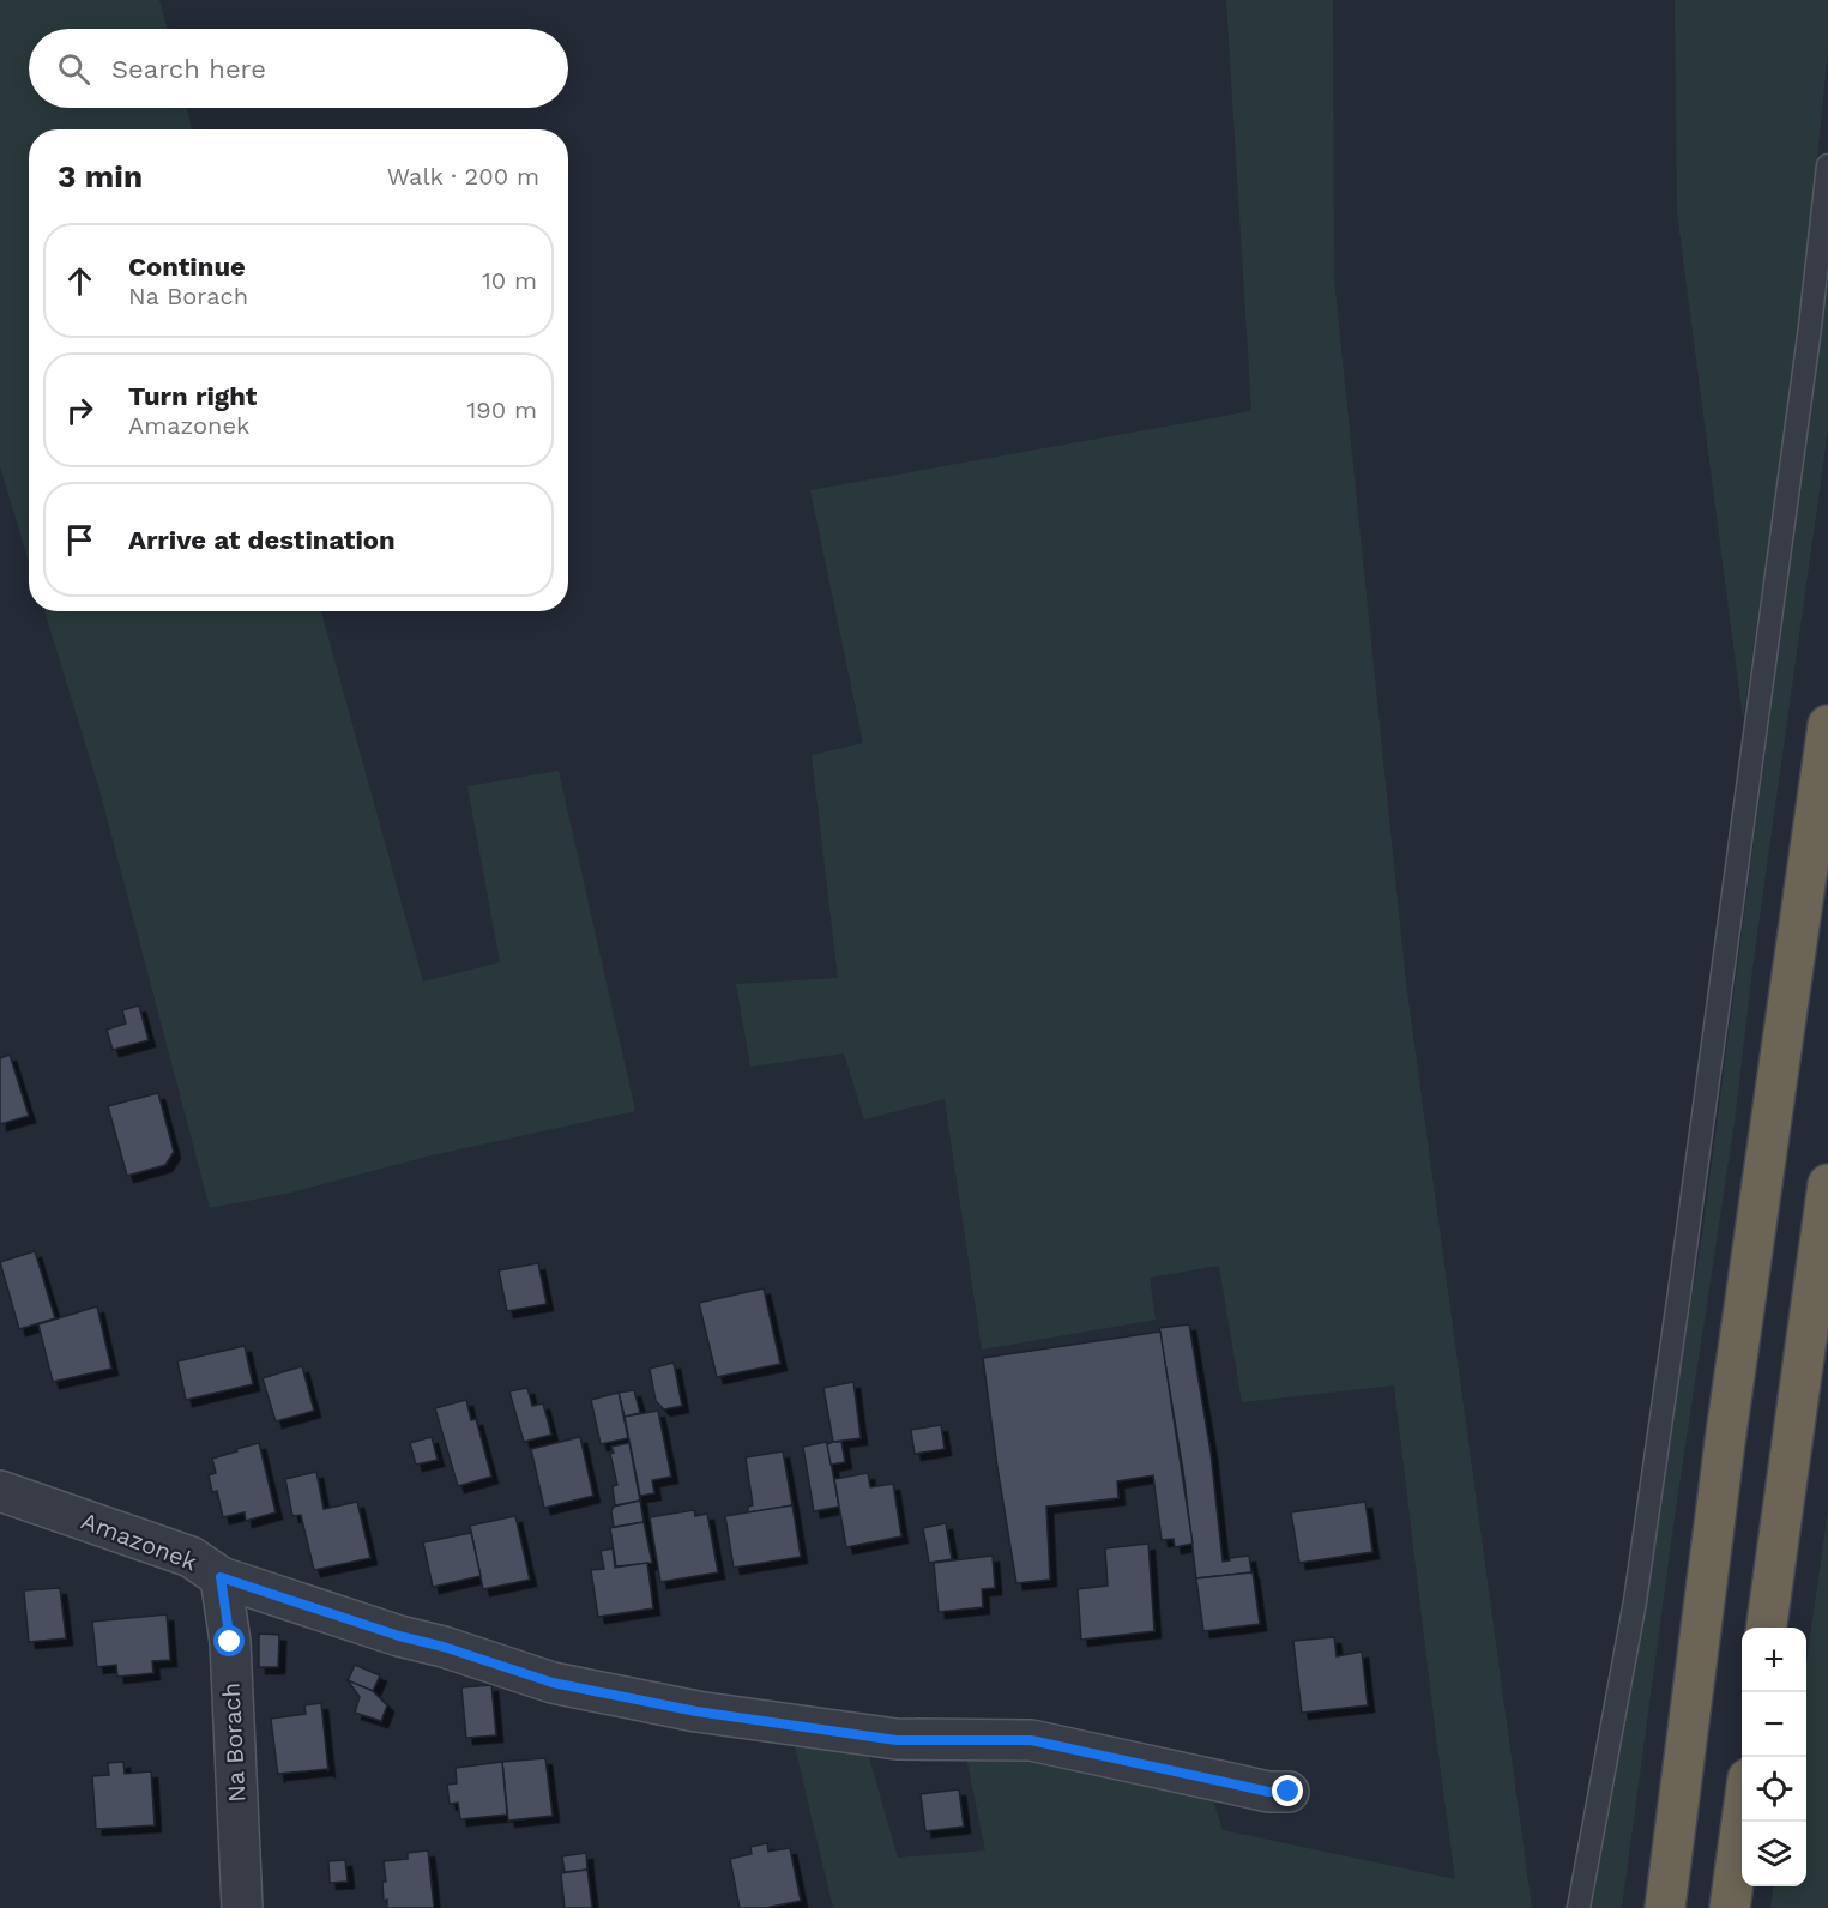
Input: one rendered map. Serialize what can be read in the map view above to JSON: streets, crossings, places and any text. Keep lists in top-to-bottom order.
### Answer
{
  "streets": {
    "street": ["Amazonek", "Na Borach"]
  },
  "crossings": [
    ["Amazonek", "Na Borach"]
  ],
  "page": {
    "search": "Search here",
    "heading": ["3 min", "Walk · 200 m"],
    "list": [
      ["Continue", "Na Borach", "10 m"],
      ["Turn right", "Amazonek", "190 m"],
      "Arrive at destination"
    ],
    "map_buttons": ["+", "−"]
  }
}
